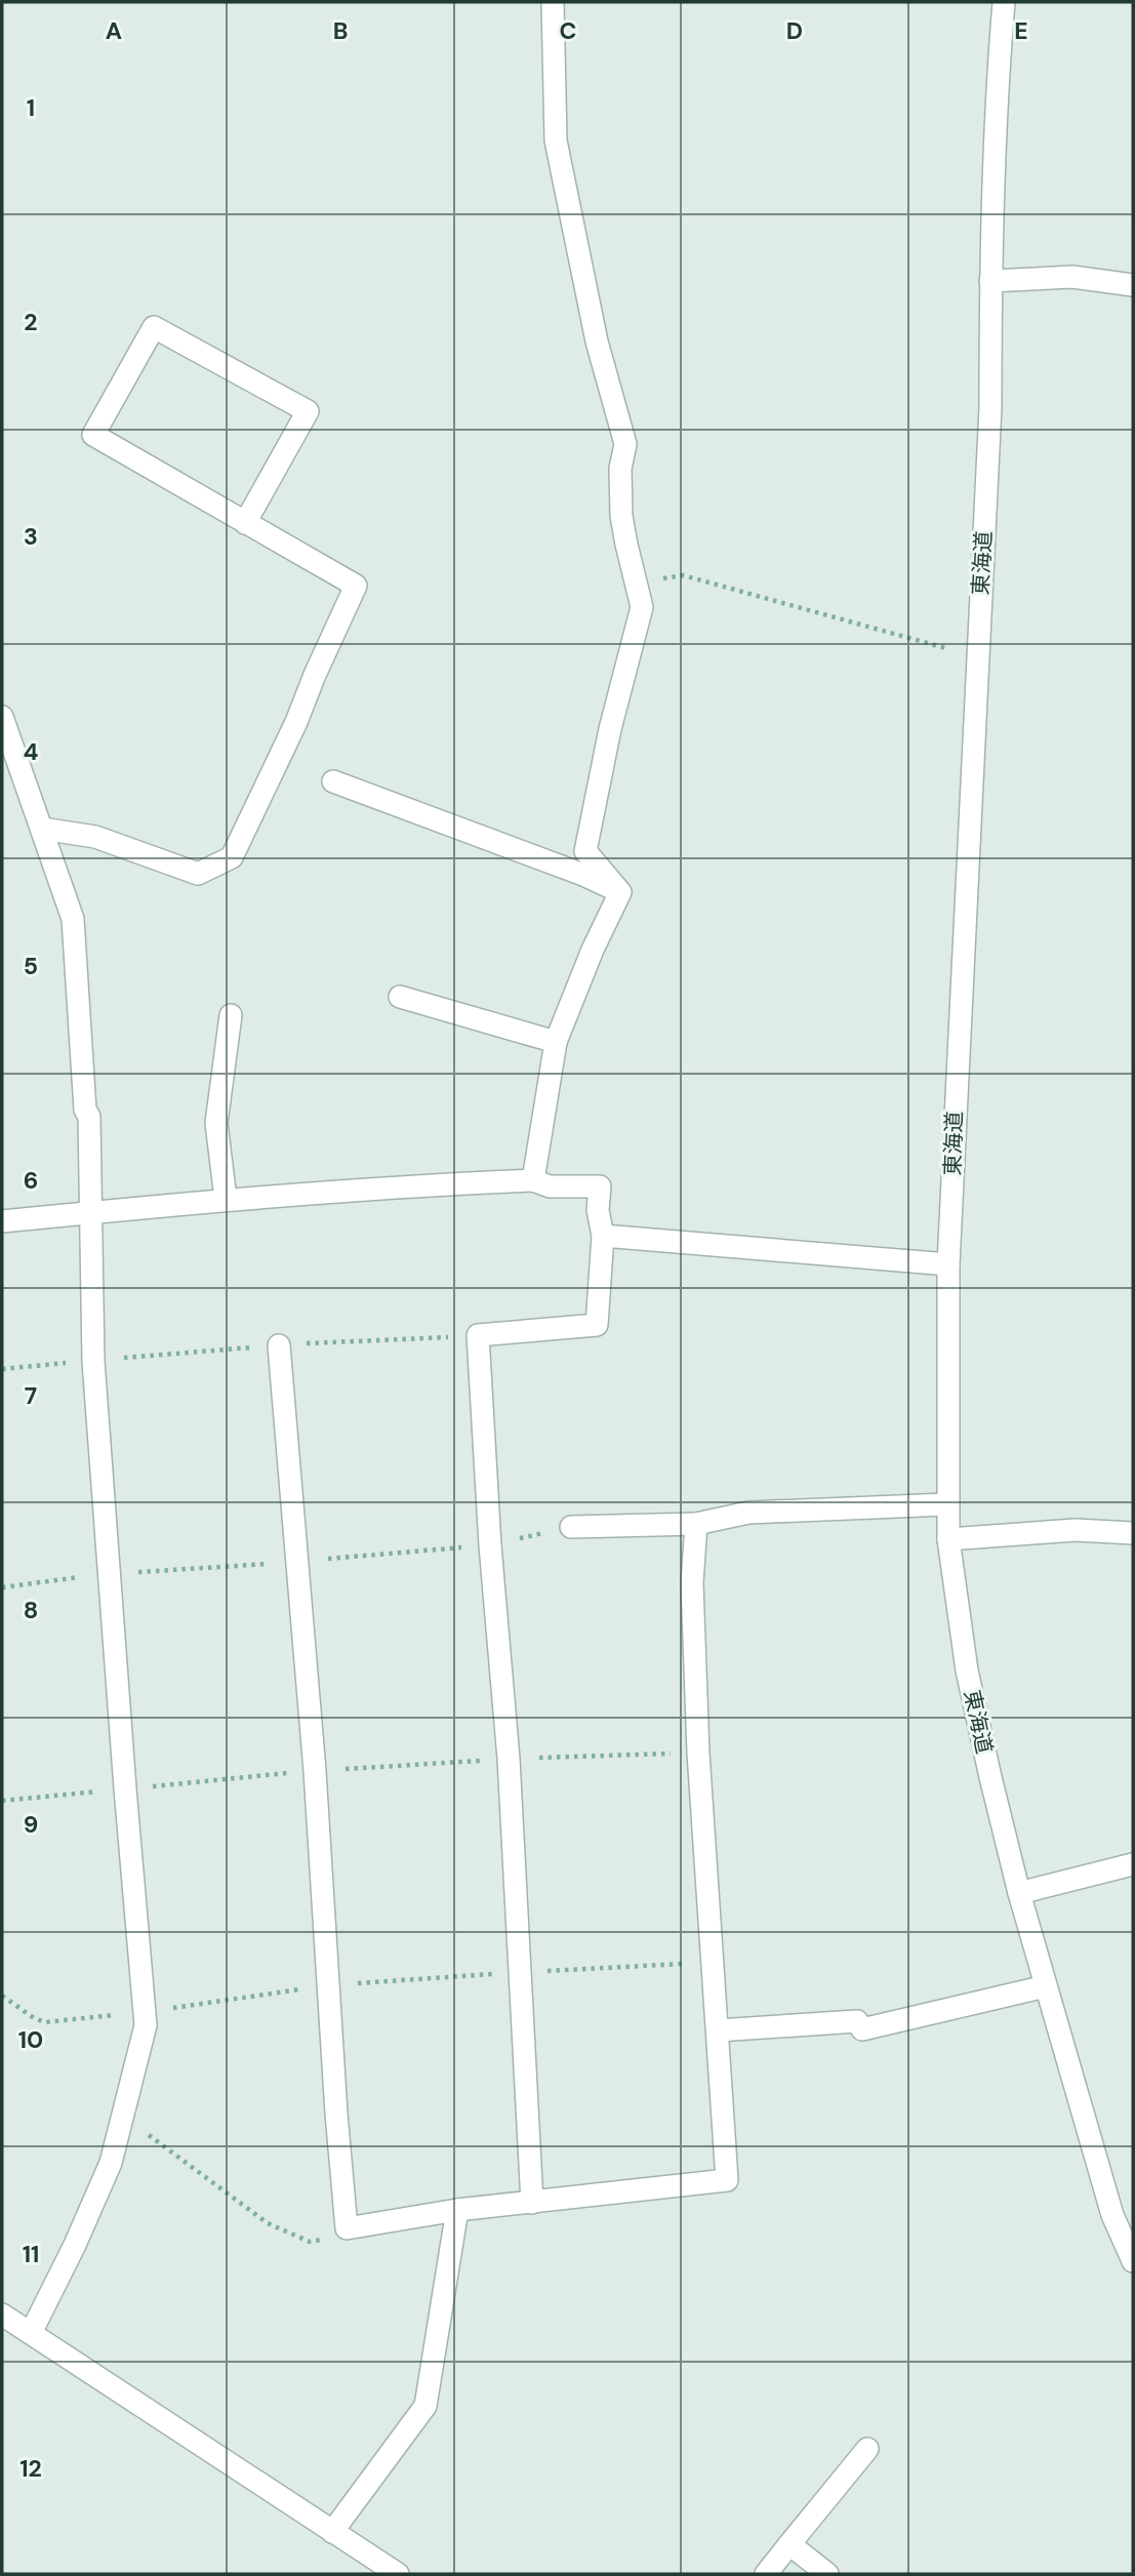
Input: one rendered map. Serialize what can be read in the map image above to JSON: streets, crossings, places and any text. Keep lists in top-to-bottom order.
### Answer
{
  "streets": {
    "street": ["東海道"]
  },
  "grid": {
    "columns": [
      "A",
      "B",
      "C",
      "D",
      "E"
    ],
    "rows": [
      "1",
      "2",
      "3",
      "4",
      "5",
      "6",
      "7",
      "8",
      "9",
      "10",
      "11",
      "12"
    ]
  }
}
